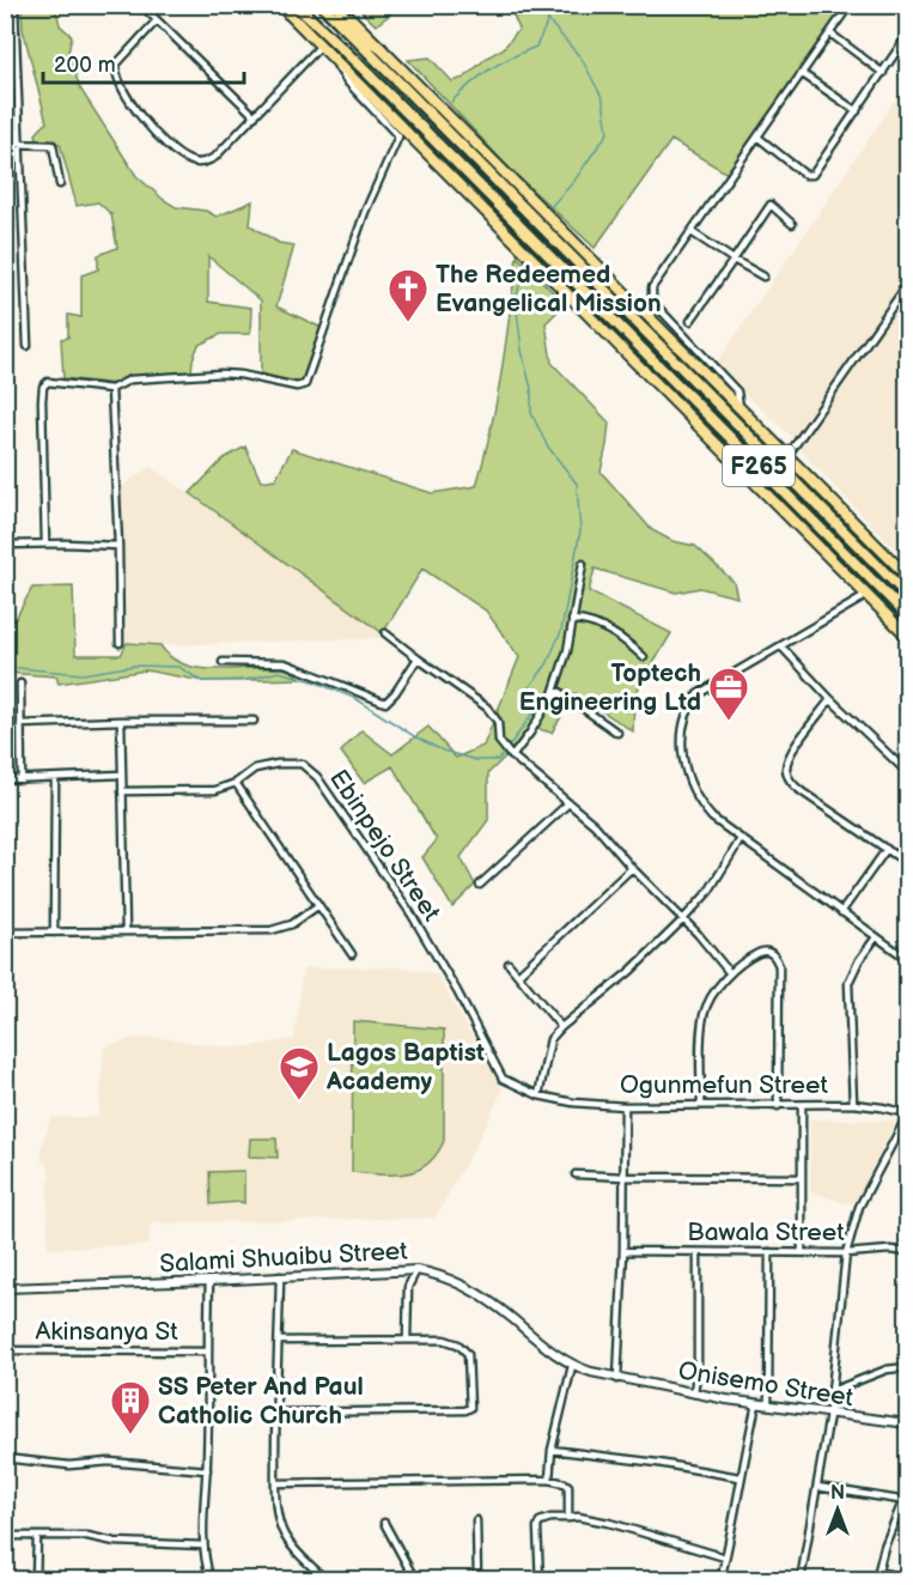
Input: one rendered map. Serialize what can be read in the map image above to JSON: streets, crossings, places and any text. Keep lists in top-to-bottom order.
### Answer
{
  "streets": {
    "highway": ["F265"],
    "street": [
      "Ebinpejo Street",
      "Ogunmefun Street",
      "Bawala Street",
      "Salami Shuaibu Street",
      "Akinsanya St",
      "Onisemo Street"
    ]
  },
  "crossings": [
    ["Ebinpejo Street", "Ogunmefun Street"],
    ["Salami Shuaibu Street", "Onisemo Street"]
  ],
  "places": {
    "church": ["The Redeemed Evangelical Mission"],
    "office": ["Toptech Engineering Ltd"],
    "school or university": ["Lagos Baptist Academy"],
    "building": ["SS Peter And Paul Catholic Church"]
  },
  "scale_bar": "200 m",
  "north": "top"
}
